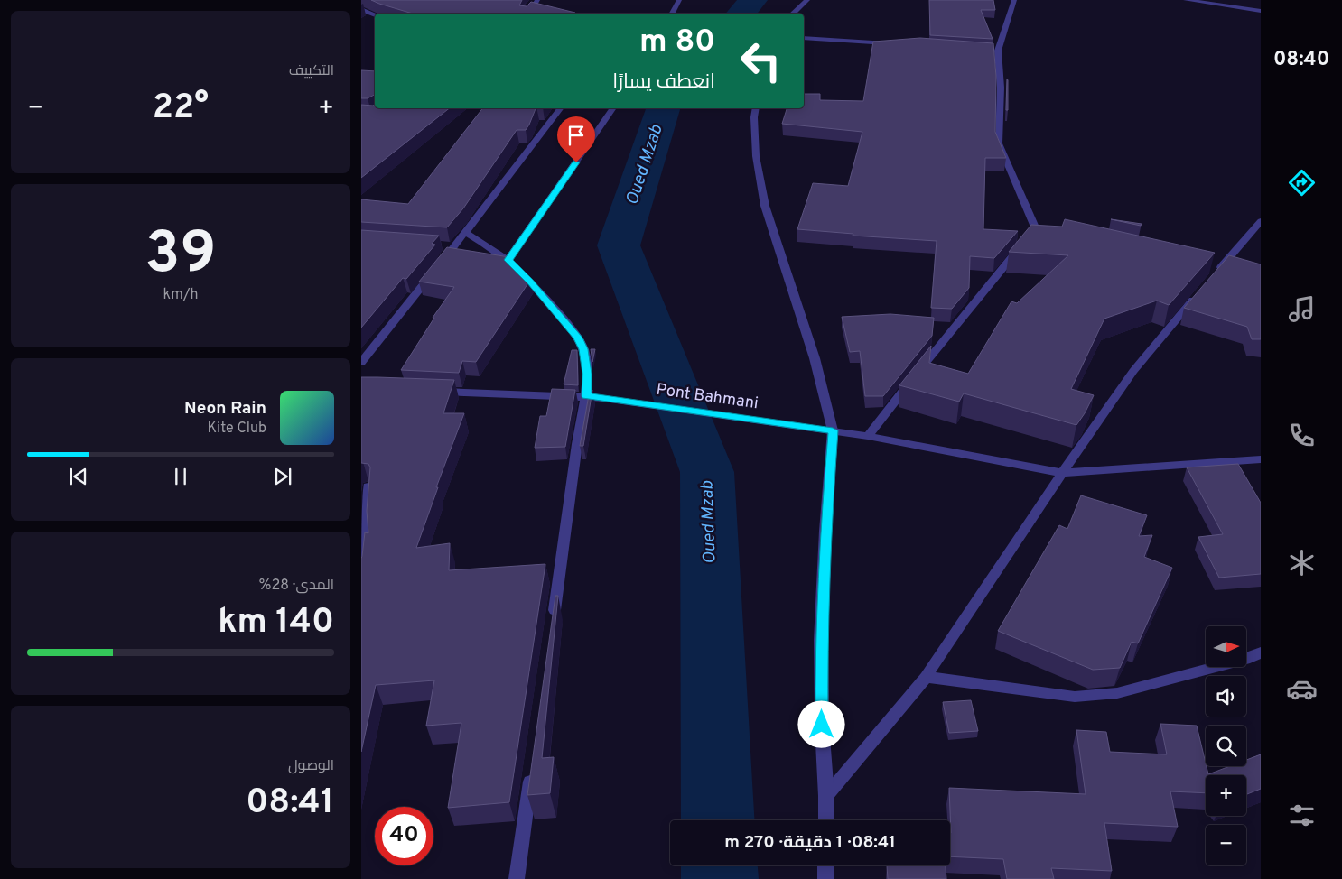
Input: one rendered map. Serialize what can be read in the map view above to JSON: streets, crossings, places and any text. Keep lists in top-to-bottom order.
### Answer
{
  "streets": {
    "street": ["Pont Bahmani"]
  },
  "water": ["Oued Mzab"],
  "north": "right",
  "page": {
    "tabs": "08:40",
    "tile": [
      "التكييف",
      ["39", "km/h"],
      ["المدى · 28%", "140 km"],
      ["الوصول", "08:41"]
    ],
    "turn": ["80 m", "انعطف يسارًا"],
    "heat": ["−", "22°", "+"],
    "song": ["Neon Rain", "Kite Club"],
    "map_buttons": ["+", "−"],
    "limit": "40",
    "trip": "08:41 · 1 دقيقة · 270 m"
  }
}
